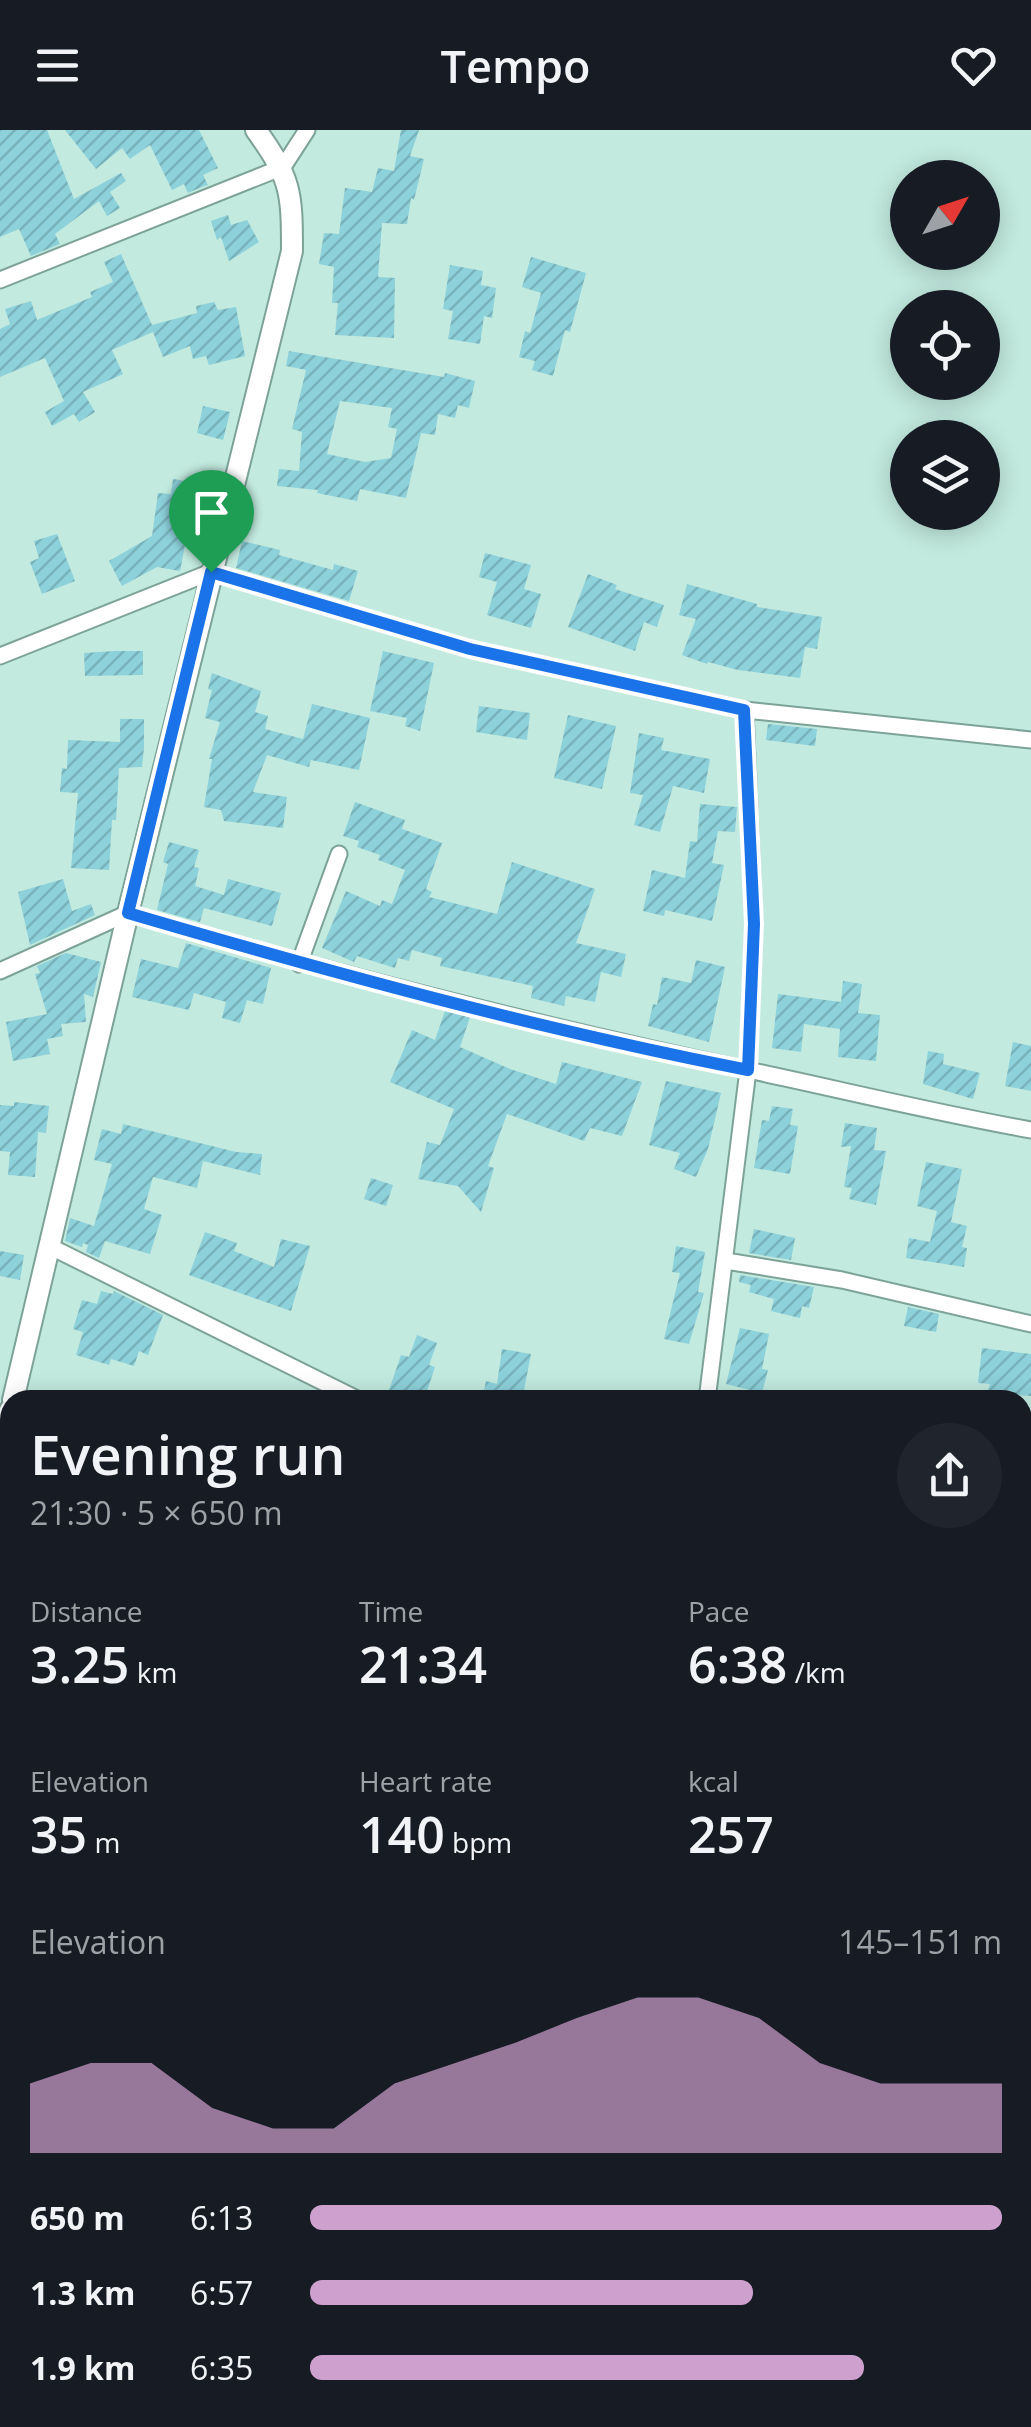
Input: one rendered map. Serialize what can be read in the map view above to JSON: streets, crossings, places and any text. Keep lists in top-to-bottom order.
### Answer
{
  "north": "top right",
  "page": {
    "header": "Tempo",
    "heading": ["Evening run", "21:30 · 5 × 650 m"],
    "stats": [
      ["Distance", "3.25 km"],
      ["Time", "21:34"],
      ["Pace", "6:38 /km"],
      ["Elevation", "35 m"],
      ["Heart rate", "140 bpm"],
      ["kcal", "257"]
    ],
    "chart": ["Elevation", "145–151 m"],
    "list": [
      {
        "name": "650 m",
        "note": "6:13"
      },
      {
        "name": "1.3 km",
        "note": "6:57"
      },
      {
        "name": "1.9 km",
        "note": "6:35"
      }
    ]
  }
}
